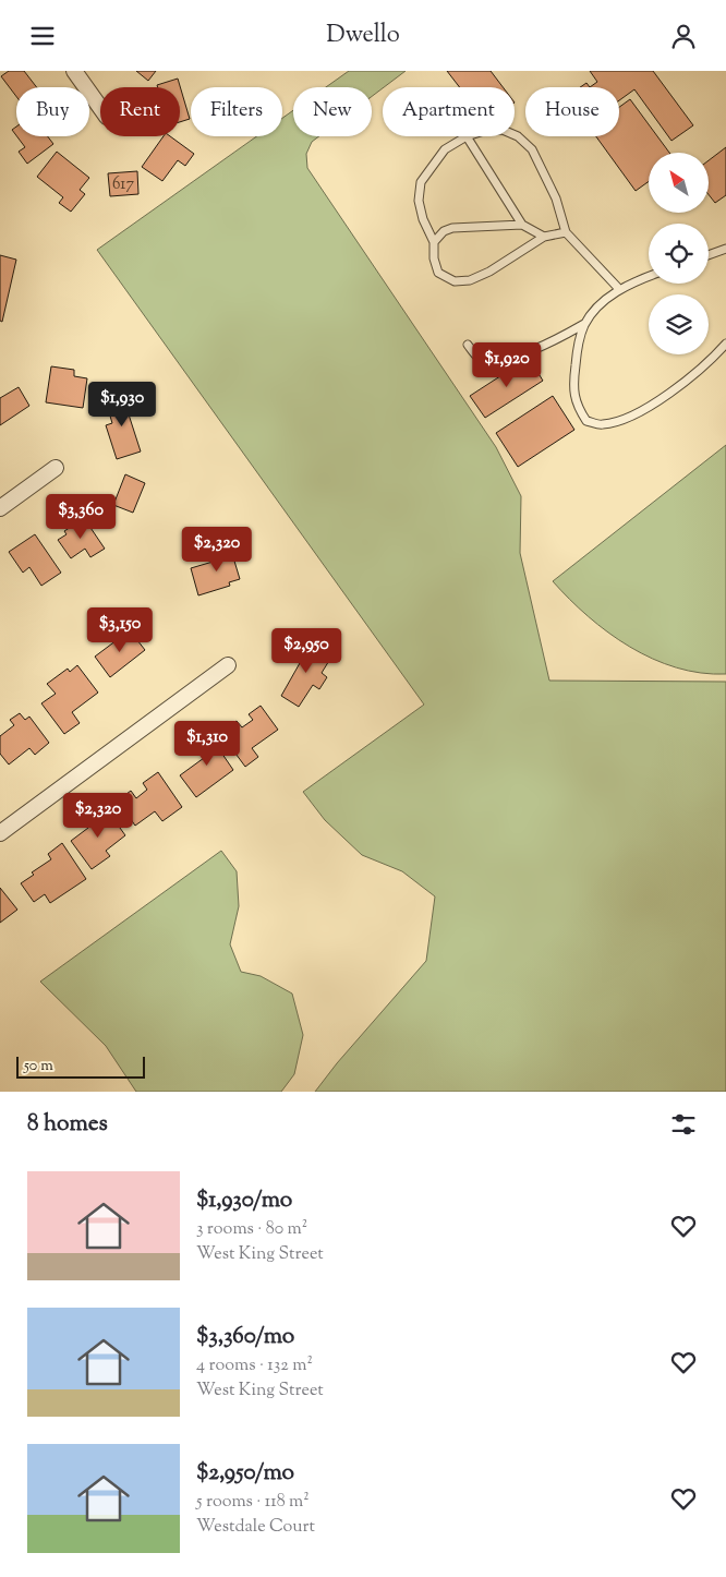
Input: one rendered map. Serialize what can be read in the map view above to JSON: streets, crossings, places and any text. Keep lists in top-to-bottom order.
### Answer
{
  "house_numbers": ["617"],
  "scale_bar": "50 m",
  "north": "top left",
  "page": {
    "header": "Dwello",
    "chip": [
      "Buy",
      "Rent",
      "Filters",
      "New",
      "Apartment",
      "House"
    ],
    "price": [
      "$1,920",
      "$1,930",
      "$3,360",
      "$2,320",
      "$3,150",
      "$2,950",
      "$1,310",
      "$2,320"
    ],
    "scale": "50 m",
    "heading": "8 homes",
    "list": [
      {
        "name": "$1,930/mo",
        "note": "3 rooms · 80 m² · West King Street"
      },
      {
        "name": "$3,360/mo",
        "note": "4 rooms · 132 m² · West King Street"
      },
      {
        "name": "$2,950/mo",
        "note": "5 rooms · 118 m² · Westdale Court"
      }
    ]
  }
}
